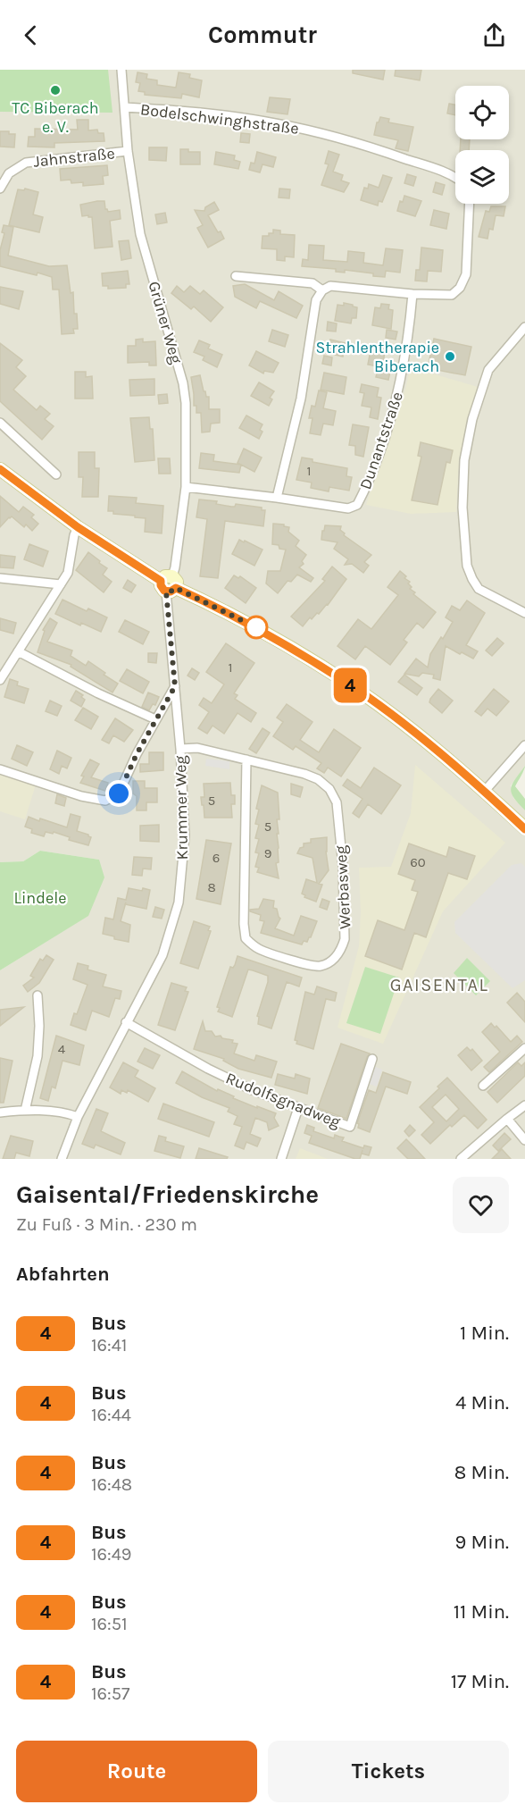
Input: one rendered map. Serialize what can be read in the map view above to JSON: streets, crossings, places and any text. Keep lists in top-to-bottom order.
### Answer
{
  "streets": {
    "street": [
      "Bodelschwinghstraße",
      "Jahnstraße",
      "Grüner Weg",
      "Dunantstraße",
      "Krummer Weg",
      "Werbasweg",
      "Rudolfsgnadweg"
    ]
  },
  "crossings": [
    ["Bodelschwinghstraße", "Grüner Weg"],
    ["Jahnstraße", "Grüner Weg"],
    ["Grüner Weg", "Krummer Weg"],
    ["Krummer Weg", "Werbasweg"],
    ["Krummer Weg", "Rudolfsgnadweg"]
  ],
  "districts": ["GAISENTAL"],
  "parks": ["Lindele"],
  "places": ["TC Biberach e. V.", "Strahlentherapie Biberach"],
  "lines": ["bus line 4"],
  "house_numbers": [
    "1",
    "1",
    "5",
    "5",
    "9",
    "6",
    "60",
    "8",
    "4"
  ],
  "page": {
    "header": "Commutr",
    "on_map": "4",
    "heading": [
      ["Gaisental/Friedenskirche", "Zu Fuß · 3 Min. · 230 m"],
      "Abfahrten"
    ],
    "list": [
      {
        "mark": "4",
        "name": "Bus",
        "note": "16:41",
        "value": "1 Min."
      },
      {
        "mark": "4",
        "name": "Bus",
        "note": "16:44",
        "value": "4 Min."
      },
      {
        "mark": "4",
        "name": "Bus",
        "note": "16:48",
        "value": "8 Min."
      },
      {
        "mark": "4",
        "name": "Bus",
        "note": "16:49",
        "value": "9 Min."
      },
      {
        "mark": "4",
        "name": "Bus",
        "note": "16:51",
        "value": "11 Min."
      },
      {
        "mark": "4",
        "name": "Bus",
        "note": "16:57",
        "value": "17 Min."
      }
    ],
    "buttons": ["Route", "Tickets"]
  }
}
